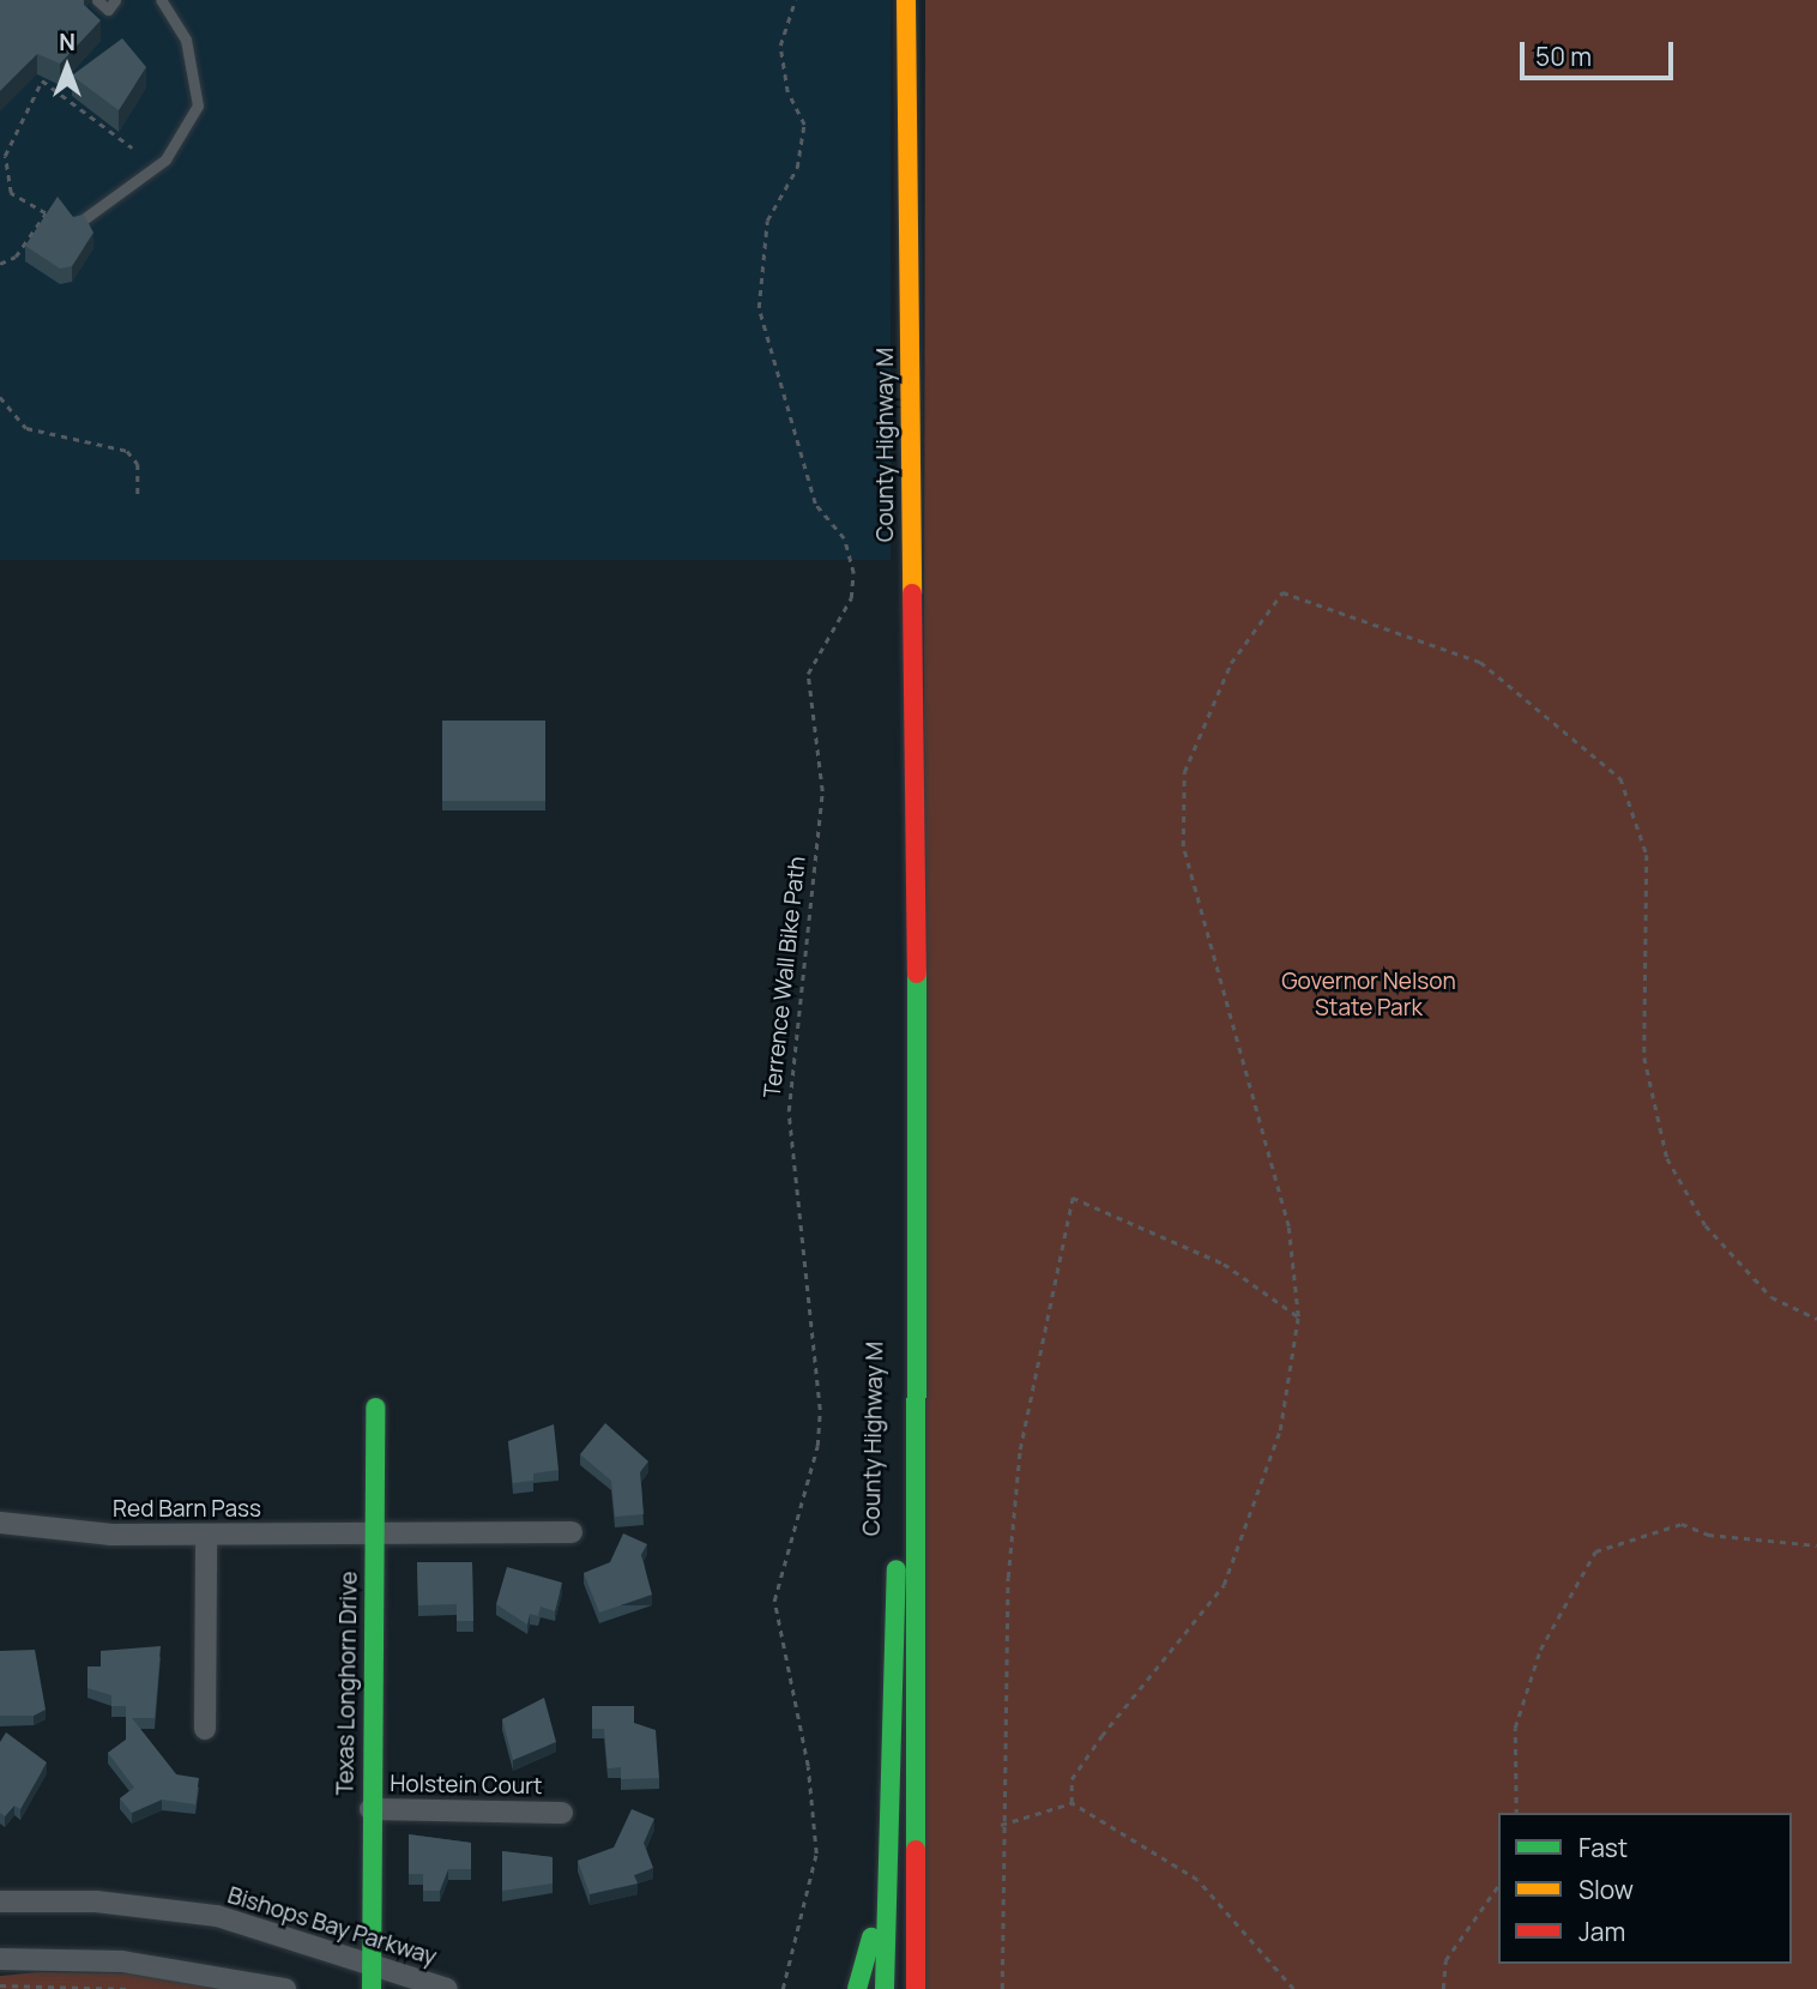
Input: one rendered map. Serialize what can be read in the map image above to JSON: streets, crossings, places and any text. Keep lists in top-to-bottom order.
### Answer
{
  "streets": {
    "main road": ["County Highway M", "Texas Longhorn Drive"],
    "street": ["Red Barn Pass", "Holstein Court", "Bishops Bay Parkway"],
    "path": ["Terrence Wall Bike Path"]
  },
  "crossings": [
    ["Red Barn Pass", "Texas Longhorn Drive"],
    ["Texas Longhorn Drive", "Holstein Court"],
    ["Texas Longhorn Drive", "Bishops Bay Parkway"]
  ],
  "parks": ["Governor Nelson State Park"],
  "legend": ["Fast", "Slow", "Jam"],
  "scale_bar": "50 m",
  "north": "top"
}
